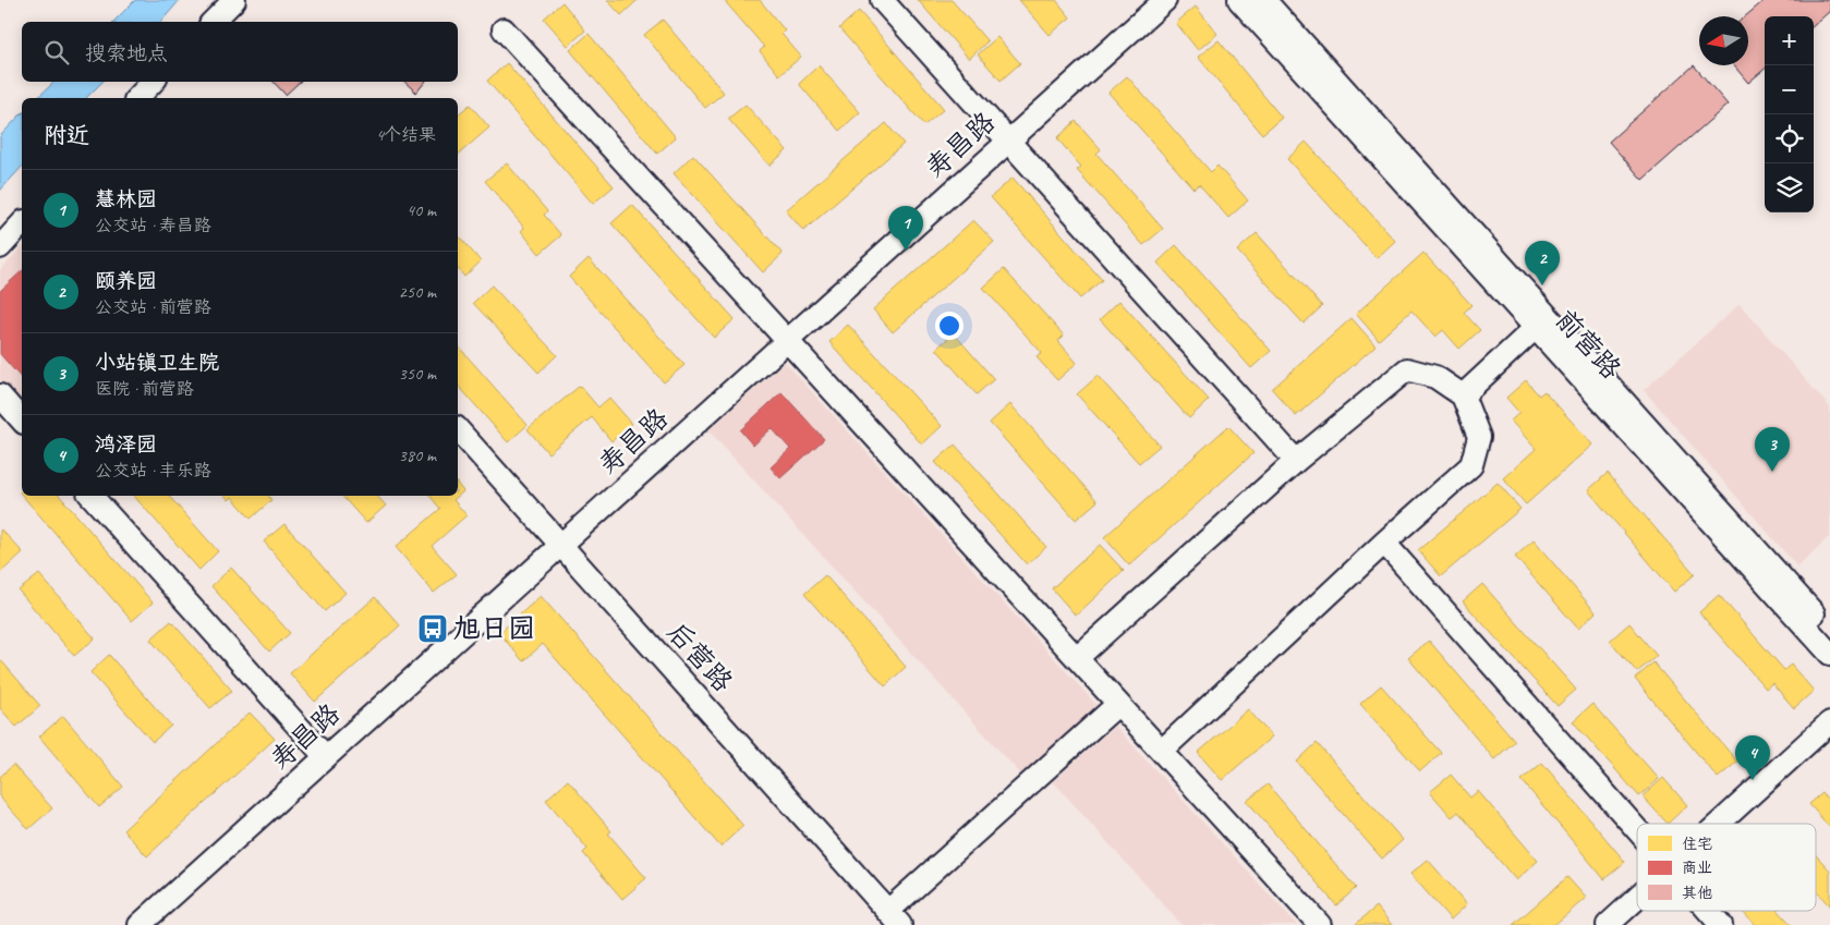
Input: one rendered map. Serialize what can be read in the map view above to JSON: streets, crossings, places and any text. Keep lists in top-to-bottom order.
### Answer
{
  "streets": {
    "street": ["寿昌路", "前营路", "后营路"]
  },
  "crossings": [
    ["寿昌路", "后营路"]
  ],
  "places": {
    "bus stop": ["旭日园"]
  },
  "legend": ["住宅", "商业", "其他"],
  "north": "left",
  "page": {
    "map_buttons": ["+", "−"],
    "search": "搜索地点",
    "heading": ["附近", "4个结果"],
    "list": [
      {
        "mark": "1",
        "name": "慧林园",
        "note": "公交站 · 寿昌路",
        "value": "40 m"
      },
      {
        "mark": "2",
        "name": "颐养园",
        "note": "公交站 · 前营路",
        "value": "250 m"
      },
      {
        "mark": "3",
        "name": "小站镇卫生院",
        "note": "医院 · 前营路",
        "value": "350 m"
      },
      {
        "mark": "4",
        "name": "鸿泽园",
        "note": "公交站 · 丰乐路",
        "value": "380 m"
      }
    ],
    "pins": [
      "1",
      "2",
      "3",
      "4"
    ]
  }
}
